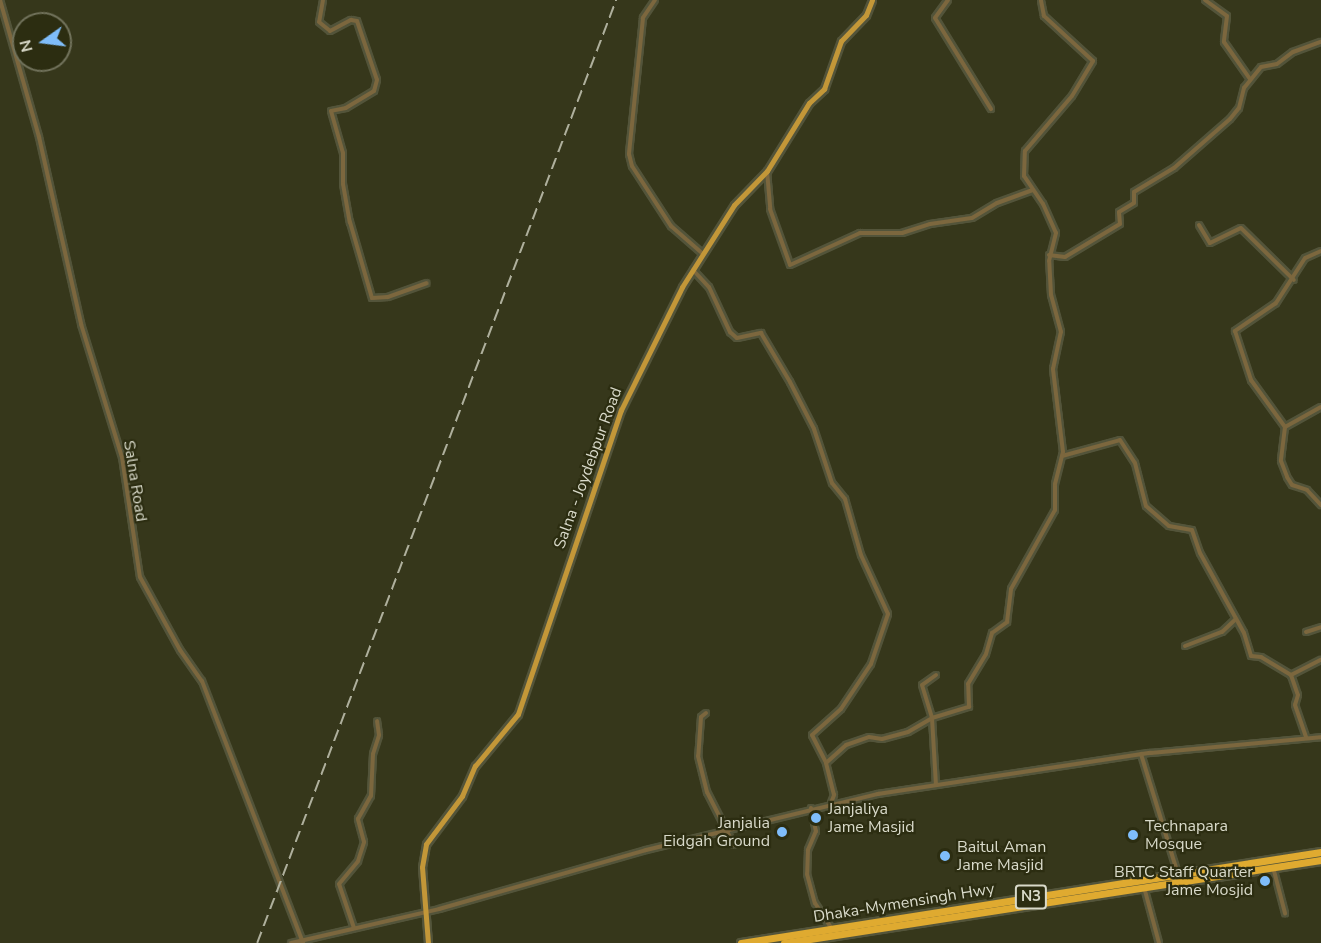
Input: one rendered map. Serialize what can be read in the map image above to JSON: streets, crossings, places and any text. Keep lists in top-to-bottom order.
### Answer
{
  "streets": {
    "highway": ["N3", "Dhaka-Mymensingh Hwy"],
    "main road": ["Salna - Joydebpur Road"],
    "street": ["Salna Road"]
  },
  "places": [
    "Janjaliya Jame Masjid",
    "Janjalia Eidgah Ground",
    "Technapara Mosque",
    "Baitul Aman Jame Masjid",
    "BRTC Staff Quarter Jame Mosjid"
  ],
  "north": "left"
}
